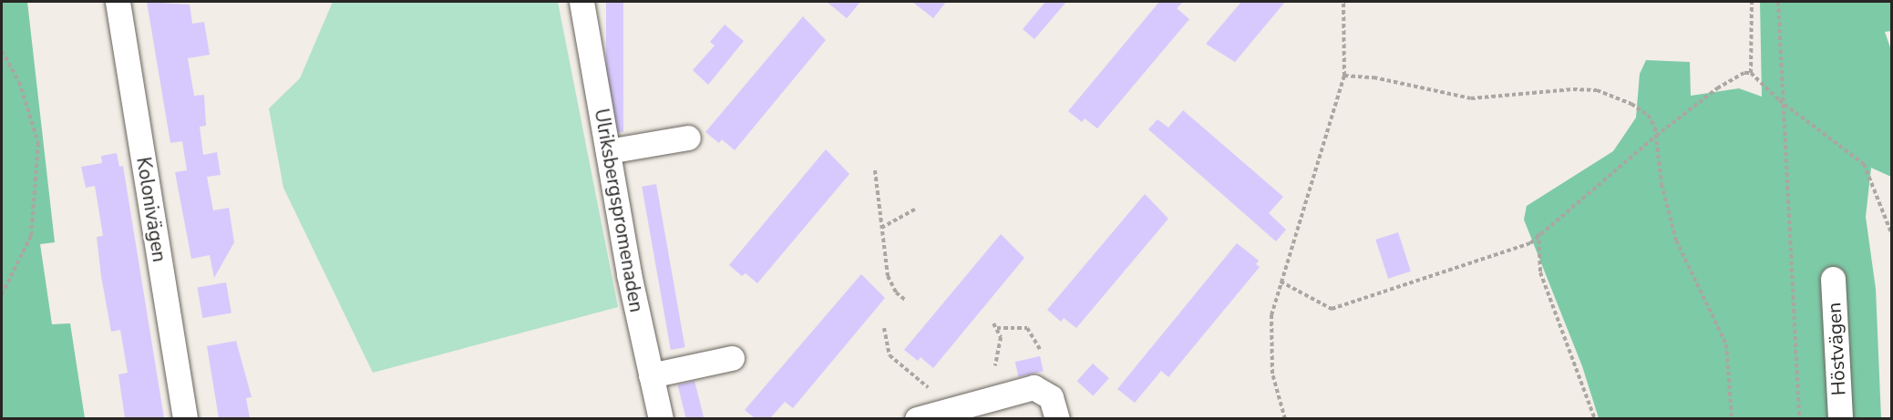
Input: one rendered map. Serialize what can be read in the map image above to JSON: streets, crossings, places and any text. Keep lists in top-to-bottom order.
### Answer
{
  "streets": {
    "street": ["Kolonivägen", "Ulriksbergspromenaden", "Höstvägen"]
  }
}
